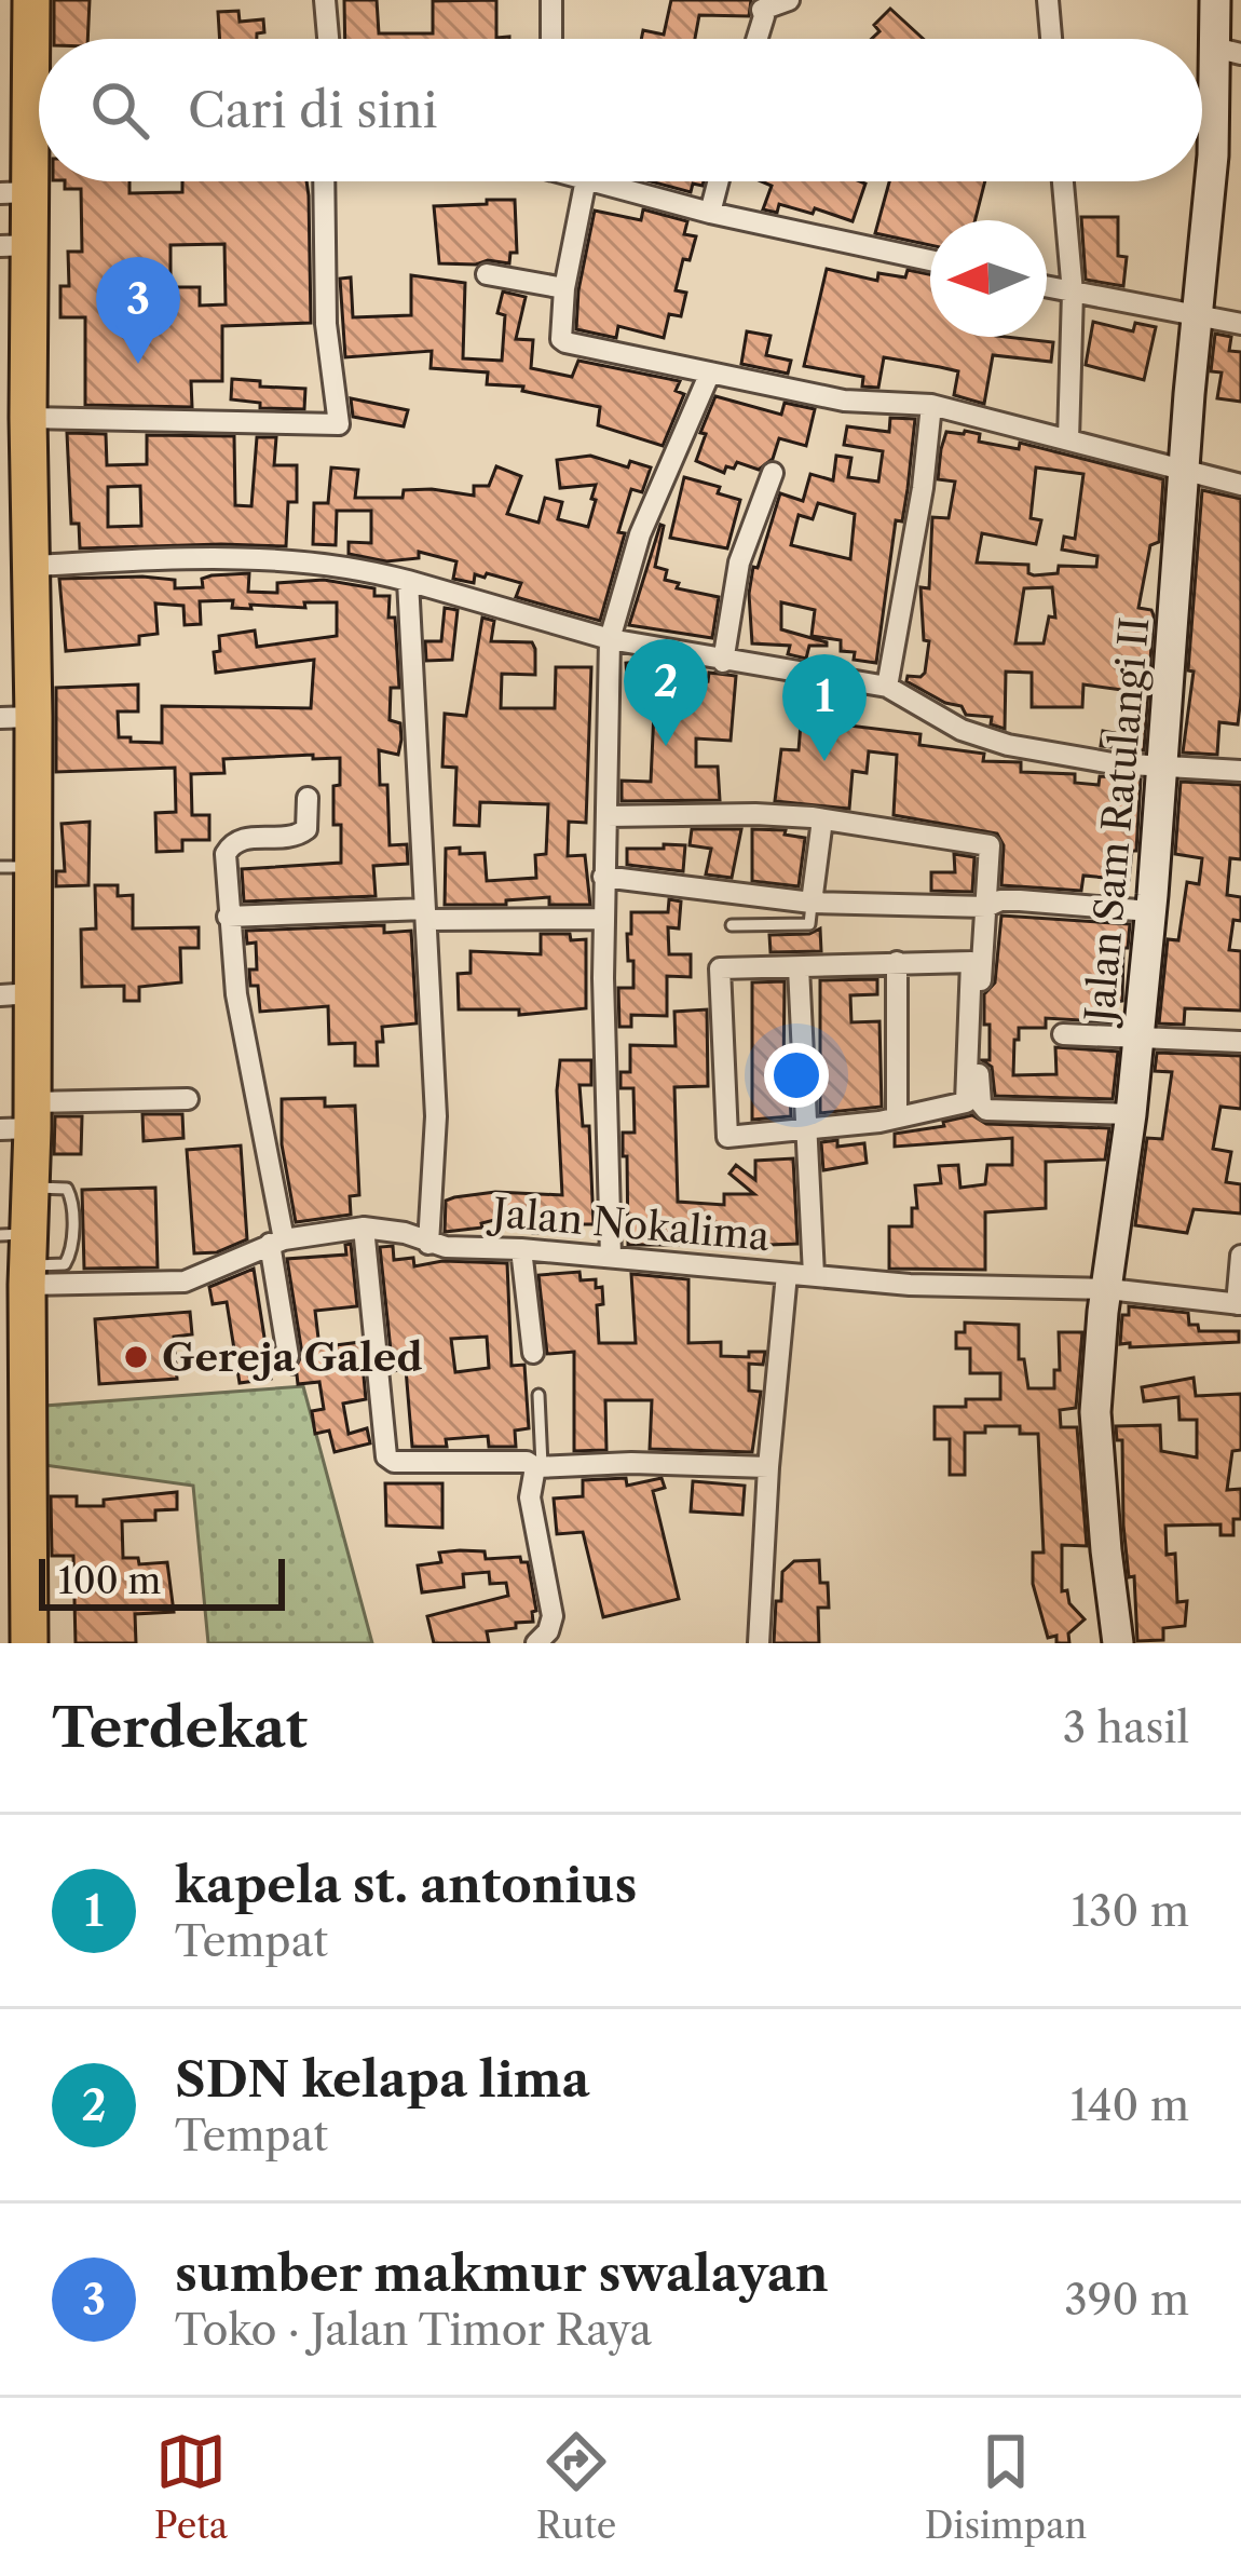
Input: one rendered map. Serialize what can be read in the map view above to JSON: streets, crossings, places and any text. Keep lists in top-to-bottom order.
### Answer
{
  "streets": {
    "street": ["Jalan Sam Ratulangi II", "Jalan Nokalima"]
  },
  "crossings": [
    ["Jalan Sam Ratulangi II", "Jalan Nokalima"]
  ],
  "places": ["Gereja Galed"],
  "scale_bar": "100 m",
  "north": "left",
  "page": {
    "search": "Cari di sini",
    "pins": ["3", "2", "1"],
    "scale": "100 m",
    "heading": ["Terdekat", "3 hasil"],
    "list": [
      {
        "mark": "1",
        "name": "kapela st. antonius",
        "note": "Tempat",
        "value": "130 m"
      },
      {
        "mark": "2",
        "name": "SDN kelapa lima",
        "note": "Tempat",
        "value": "140 m"
      },
      {
        "mark": "3",
        "name": "sumber makmur swalayan",
        "note": "Toko · Jalan Timor Raya",
        "value": "390 m"
      }
    ],
    "nav": ["Peta", "Rute", "Disimpan"]
  }
}
